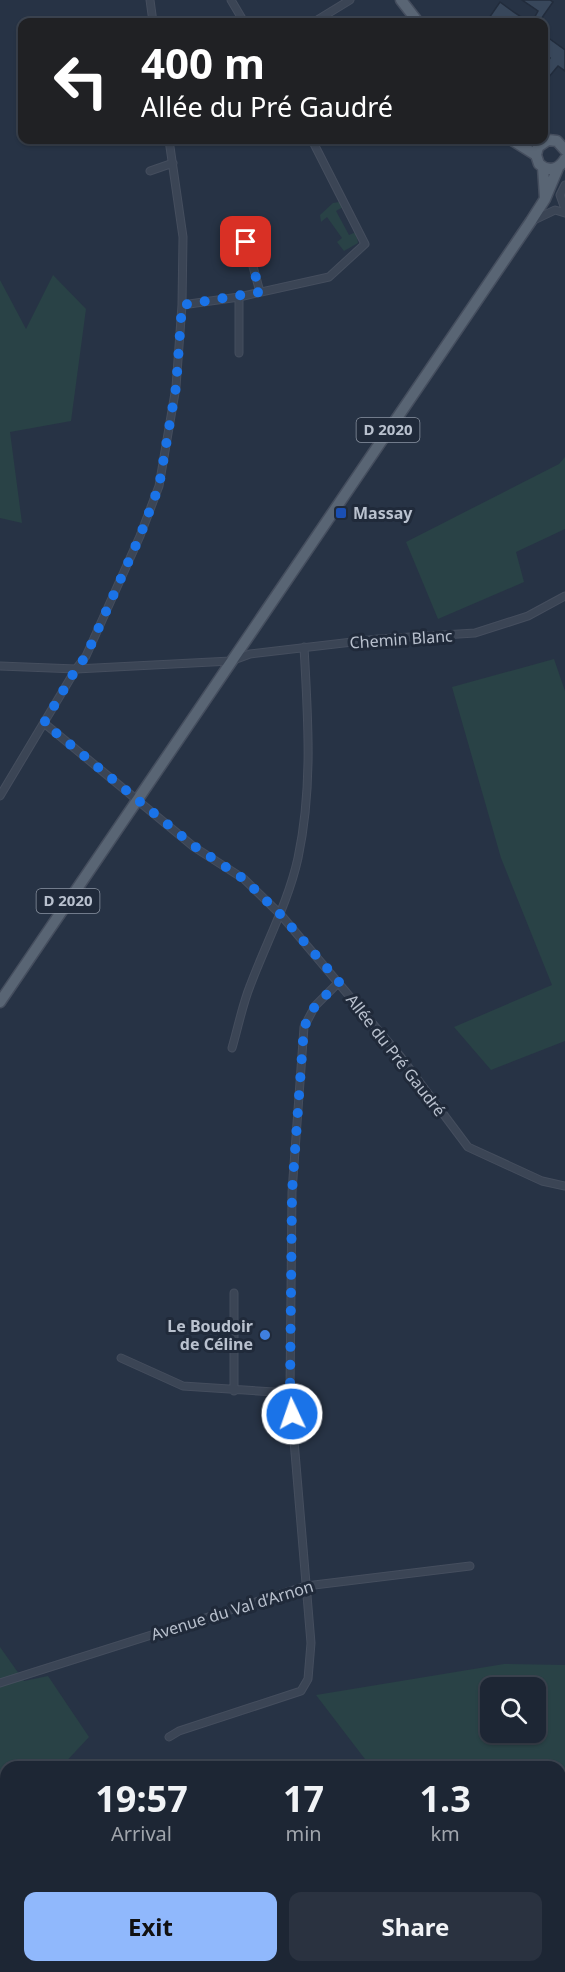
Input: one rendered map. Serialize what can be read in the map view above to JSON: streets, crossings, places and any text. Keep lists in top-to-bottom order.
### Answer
{
  "streets": {
    "main road": ["D 2020"],
    "street": ["Chemin Blanc", "Allée du Pré Gaudré", "Avenue du Val d’Arnon"]
  },
  "crossings": [
    ["D 2020", "Chemin Blanc"],
    ["D 2020", "Allée du Pré Gaudré"]
  ],
  "places": {
    "transit": ["Massay"],
    "other": ["Le Boudoir de Céline"]
  },
  "page": {
    "turn": ["400 m", "Allée du Pré Gaudré"],
    "eta": [
      "19:57",
      "Arrival",
      "17",
      "min",
      "1.3",
      "km"
    ],
    "buttons": ["Exit", "Share"]
  }
}
